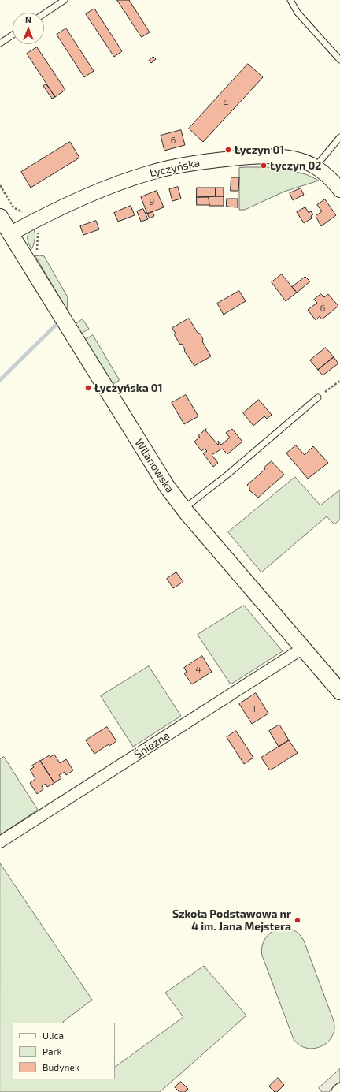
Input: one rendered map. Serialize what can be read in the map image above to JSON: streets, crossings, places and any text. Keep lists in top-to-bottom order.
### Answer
{
  "streets": {
    "main road": ["Wilanowska"],
    "street": ["Łyczyńska", "Śnieżna"]
  },
  "crossings": [
    ["Łyczyńska", "Wilanowska"],
    ["Wilanowska", "Śnieżna"]
  ],
  "places": [
    "Łyczyn 01",
    "Łyczyn 02",
    "Łyczyńska 01",
    "Szkoła Podstawowa nr 4 im. Jana Mejstera"
  ],
  "house_numbers": [
    "4",
    "6",
    "9",
    "6",
    "4",
    "1"
  ],
  "legend": ["Ulica", "Park", "Budynek"],
  "north": "top"
}
